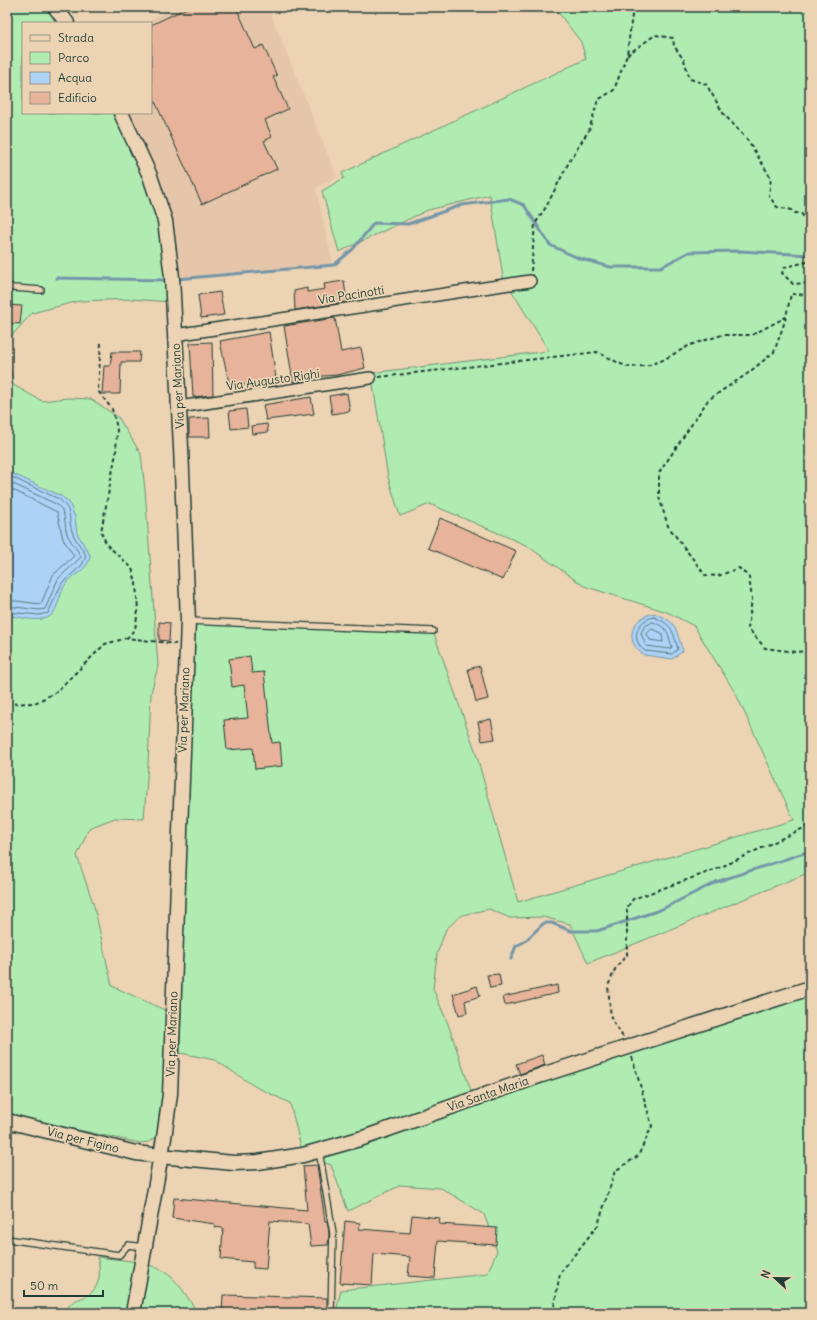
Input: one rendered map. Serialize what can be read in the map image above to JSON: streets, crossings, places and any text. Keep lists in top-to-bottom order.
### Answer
{
  "streets": {
    "street": [
      "Via Pacinotti",
      "Via Augusto Righi",
      "Via per Mariano",
      "Via Santa Maria",
      "Via per Figino"
    ]
  },
  "crossings": [
    ["Via Pacinotti", "Via per Mariano"],
    ["Via Augusto Righi", "Via per Mariano"],
    ["Via per Mariano", "Via Santa Maria"],
    ["Via per Mariano", "Via per Figino"],
    ["Via Santa Maria", "Via per Figino"]
  ],
  "legend": [
    "Strada",
    "Parco",
    "Acqua",
    "Edificio"
  ],
  "scale_bar": "50 m",
  "north": "left"
}
